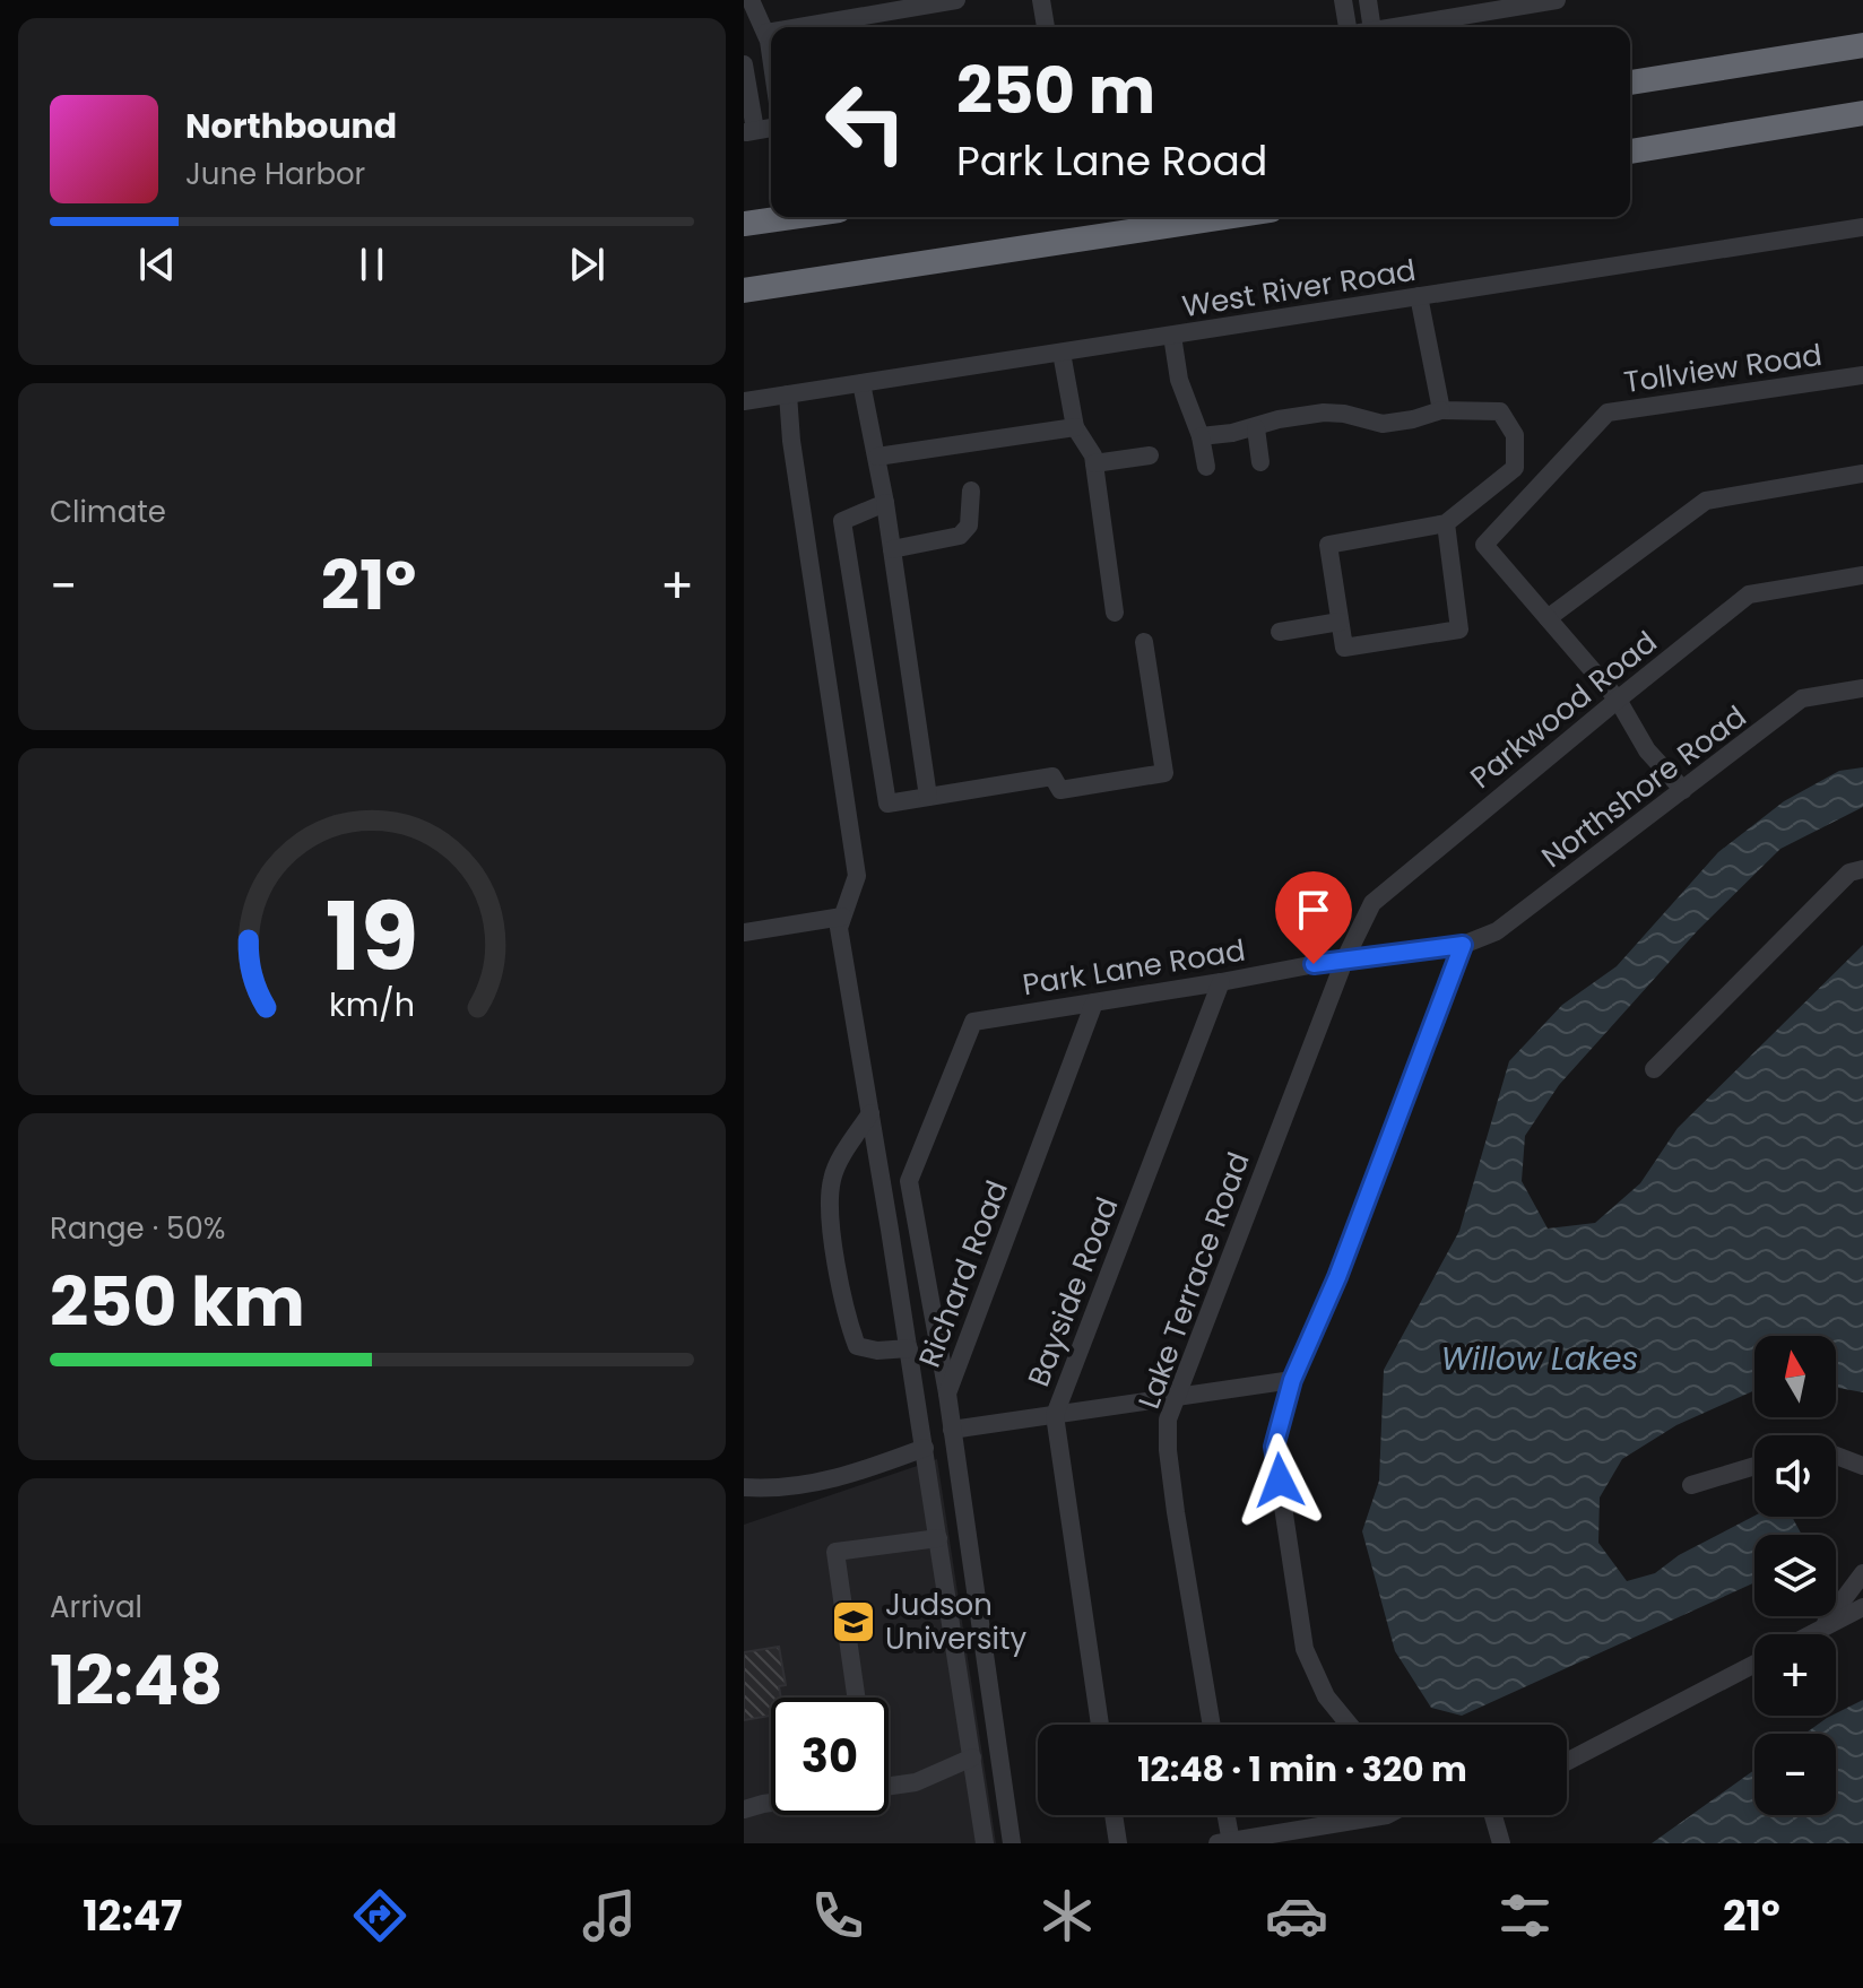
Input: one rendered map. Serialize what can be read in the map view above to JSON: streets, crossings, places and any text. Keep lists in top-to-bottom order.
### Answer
{
  "streets": {
    "street": [
      "West River Road",
      "Tollview Road",
      "Parkwood Road",
      "Northshore Road",
      "Park Lane Road",
      "Richard Road",
      "Lake Terrace Road",
      "Bayside Road"
    ]
  },
  "crossings": [
    ["Parkwood Road", "Park Lane Road"],
    ["Parkwood Road", "Lake Terrace Road"],
    ["Northshore Road", "Park Lane Road"],
    ["Park Lane Road", "Richard Road"],
    ["Park Lane Road", "Lake Terrace Road"],
    ["Park Lane Road", "Bayside Road"]
  ],
  "water": ["Willow Lakes"],
  "places": {
    "school or university": ["Judson University"]
  },
  "north": "top",
  "page": {
    "turn": ["250 m", "Park Lane Road"],
    "song": ["Northbound", "June Harbor"],
    "tile": [
      "Climate",
      ["Range · 50%", "250 km"],
      ["Arrival", "12:48"]
    ],
    "heat": ["−", "21°", "+"],
    "map_buttons": ["+", "−"],
    "limit": "30",
    "trip": "12:48 · 1 min · 320 m",
    "tabs": ["12:47", "21°"],
    "gauge": ["19", "km/h"]
  }
}
